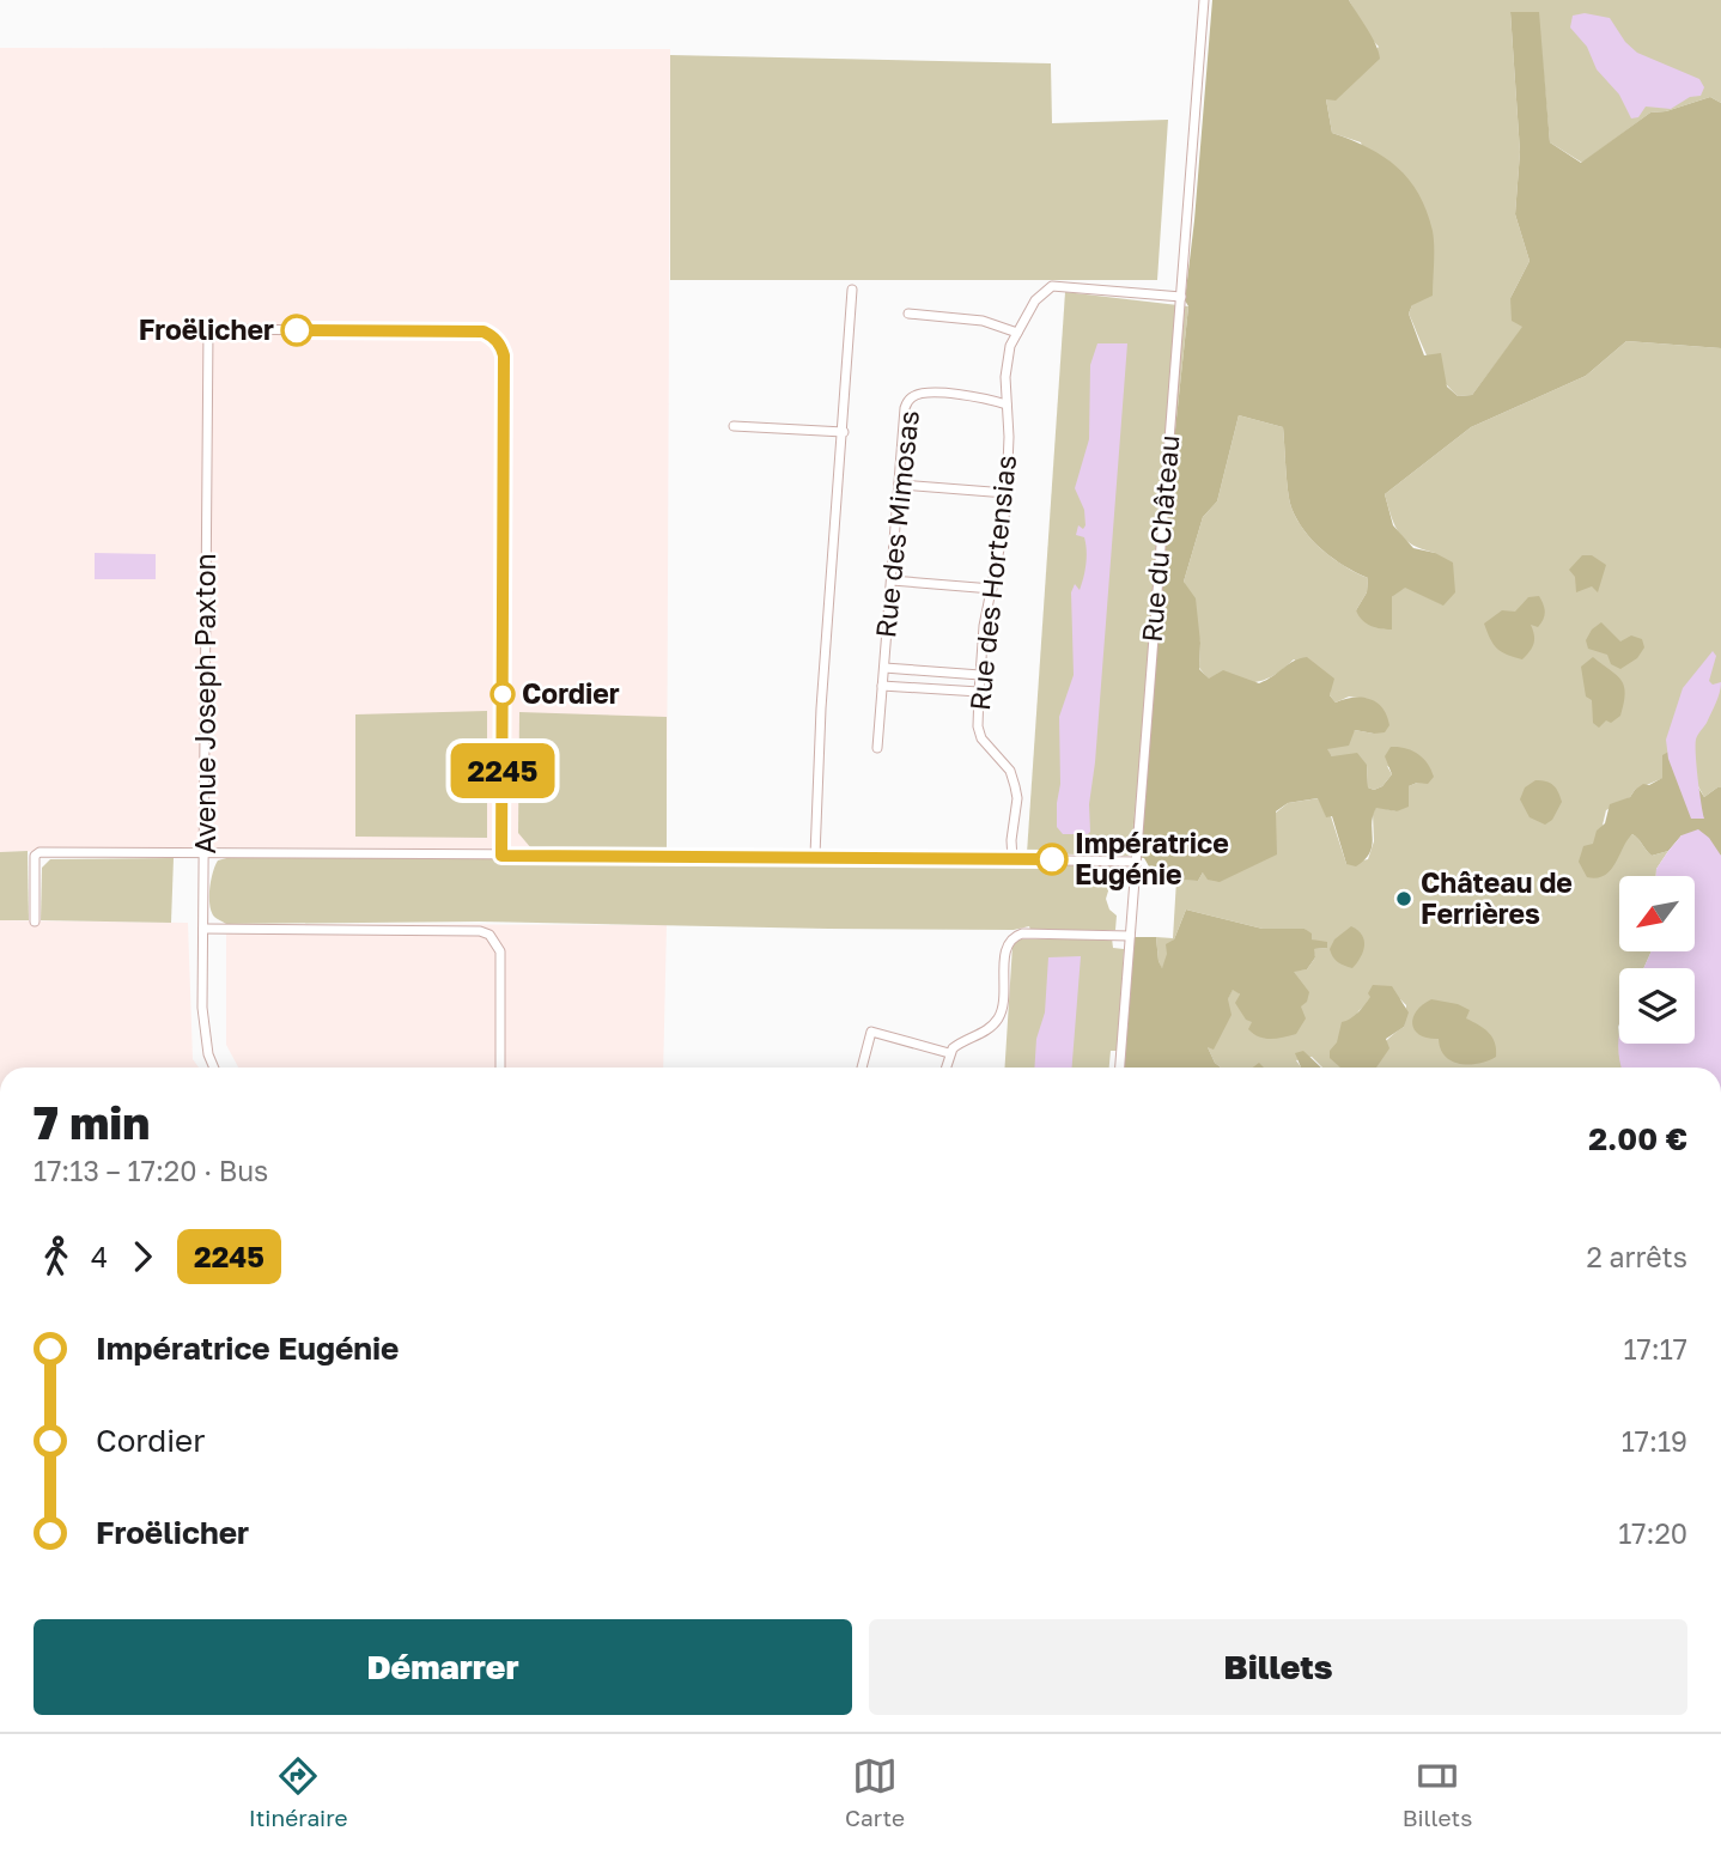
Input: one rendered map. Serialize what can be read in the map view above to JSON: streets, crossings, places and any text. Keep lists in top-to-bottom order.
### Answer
{
  "streets": {
    "street": [
      "Rue des Mimosas",
      "Rue du Château",
      "Rue des Hortensias",
      "Avenue Joseph Paxton"
    ]
  },
  "crossings": [
    ["Rue des Mimosas", "Rue des Hortensias"],
    ["Rue du Château", "Rue des Hortensias"]
  ],
  "places": [
    "Froëlicher",
    "Cordier",
    "Impératrice Eugénie",
    "Château de Ferrières"
  ],
  "lines": ["bus line 2245"],
  "north": "bottom left",
  "page": {
    "on_map": "2245",
    "heading": ["7 min", "17:13 – 17:20 · Bus", "2.00 €"],
    "legs": ["4", "2245", "2 arrêts"],
    "list": [
      {
        "name": "Impératrice Eugénie",
        "value": "17:17"
      },
      {
        "name": "Cordier",
        "value": "17:19"
      },
      {
        "name": "Froëlicher",
        "value": "17:20"
      }
    ],
    "buttons": ["Démarrer", "Billets"],
    "tabs": ["Itinéraire", "Carte", "Billets"]
  }
}
